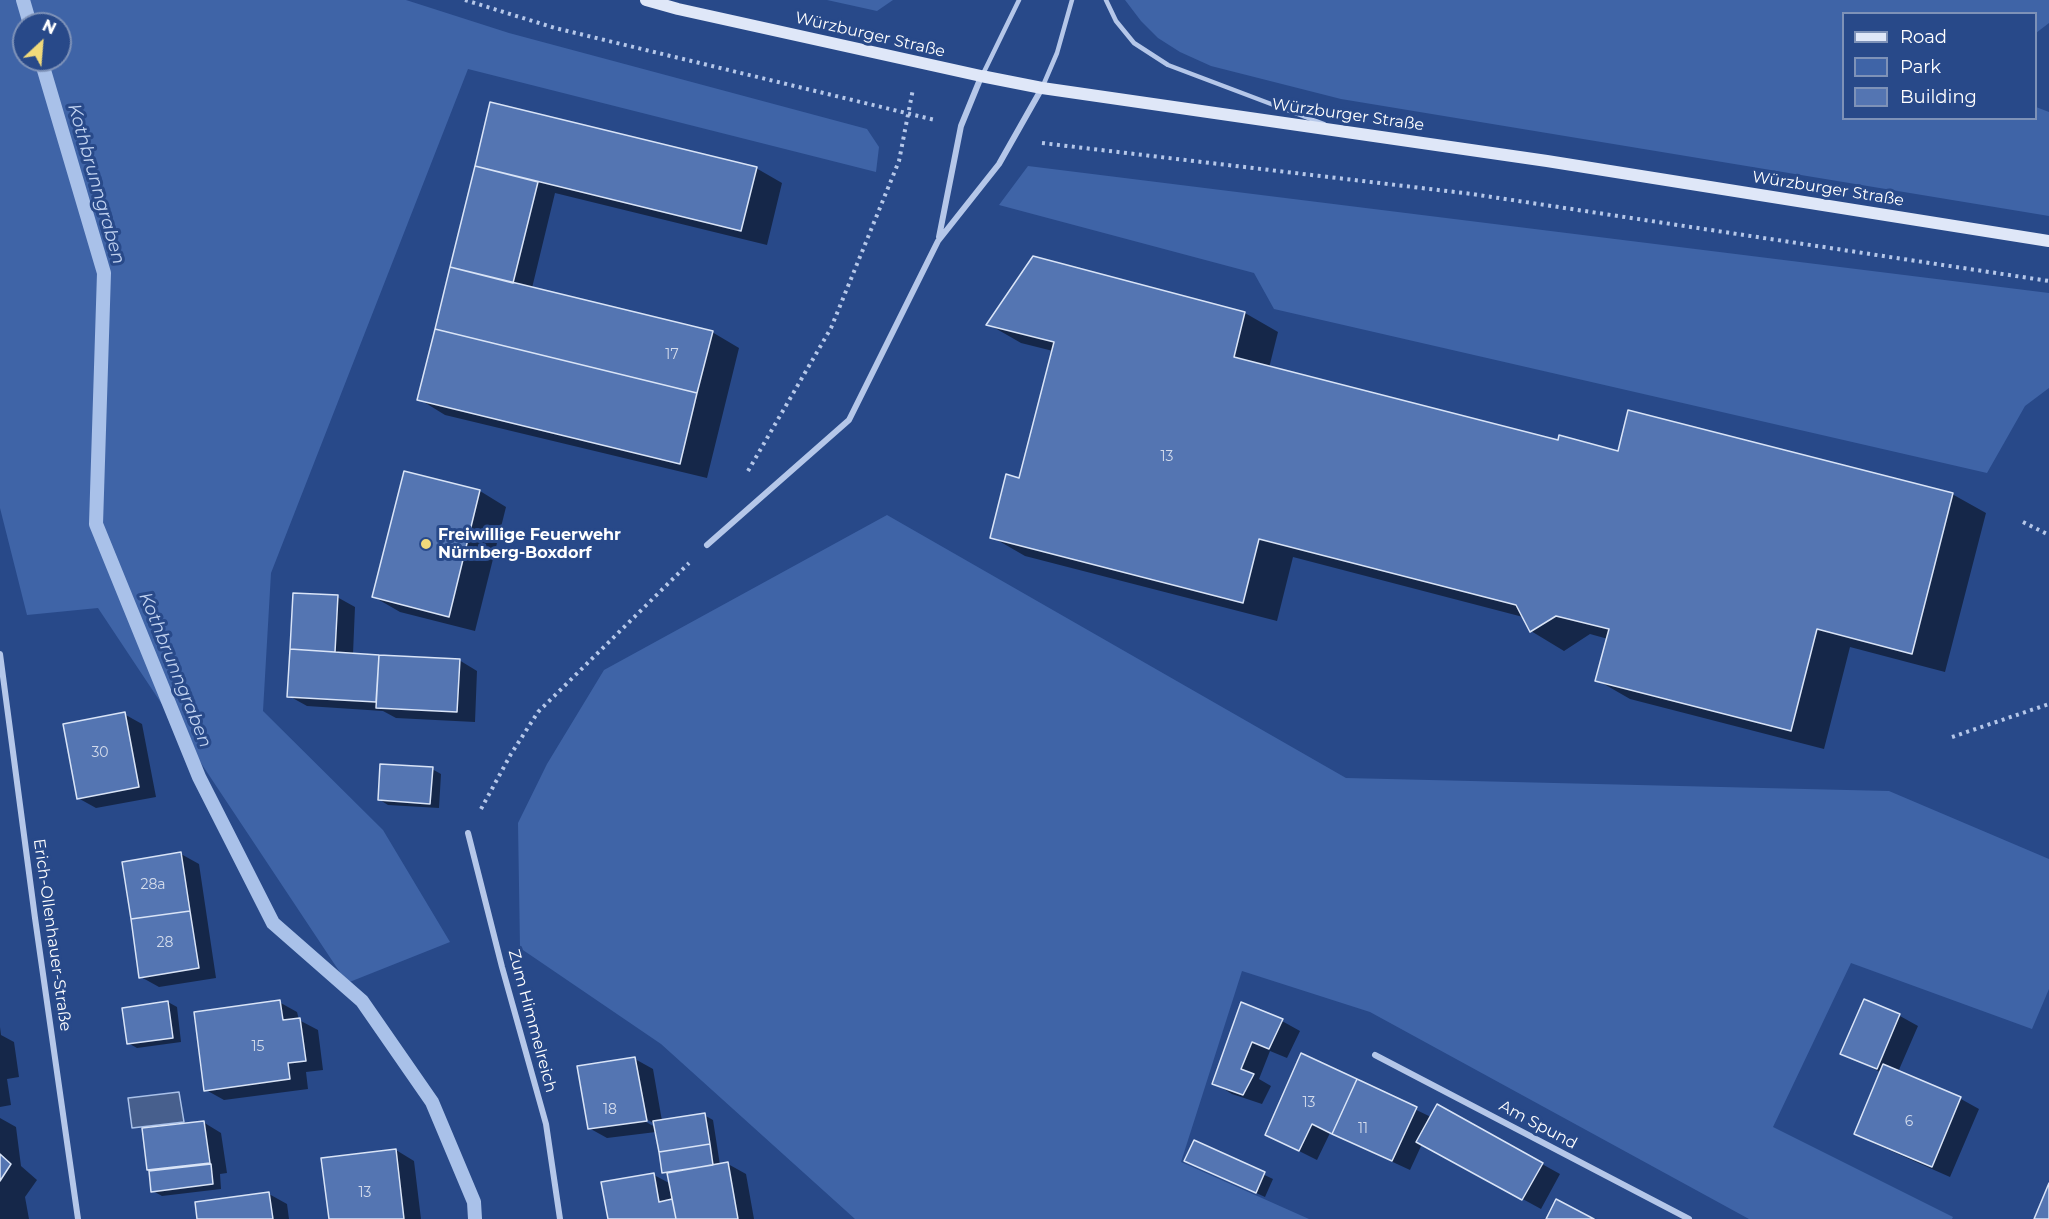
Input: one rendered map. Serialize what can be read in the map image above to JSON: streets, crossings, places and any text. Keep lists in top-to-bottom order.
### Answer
{
  "streets": {
    "main road": ["Würzburger Straße"],
    "street": ["Erich-Ollenhauer-Straße", "Zum Himmelreich", "Am Spund"]
  },
  "water": ["Kothbrunngraben"],
  "places": ["Freiwillige Feuerwehr Nürnberg-Boxdorf"],
  "house_numbers": [
    "17",
    "13",
    "30",
    "28a",
    "28",
    "15",
    "13",
    "18",
    "6",
    "11",
    "13"
  ],
  "legend": ["Road", "Park", "Building"],
  "north": "top right"
}
